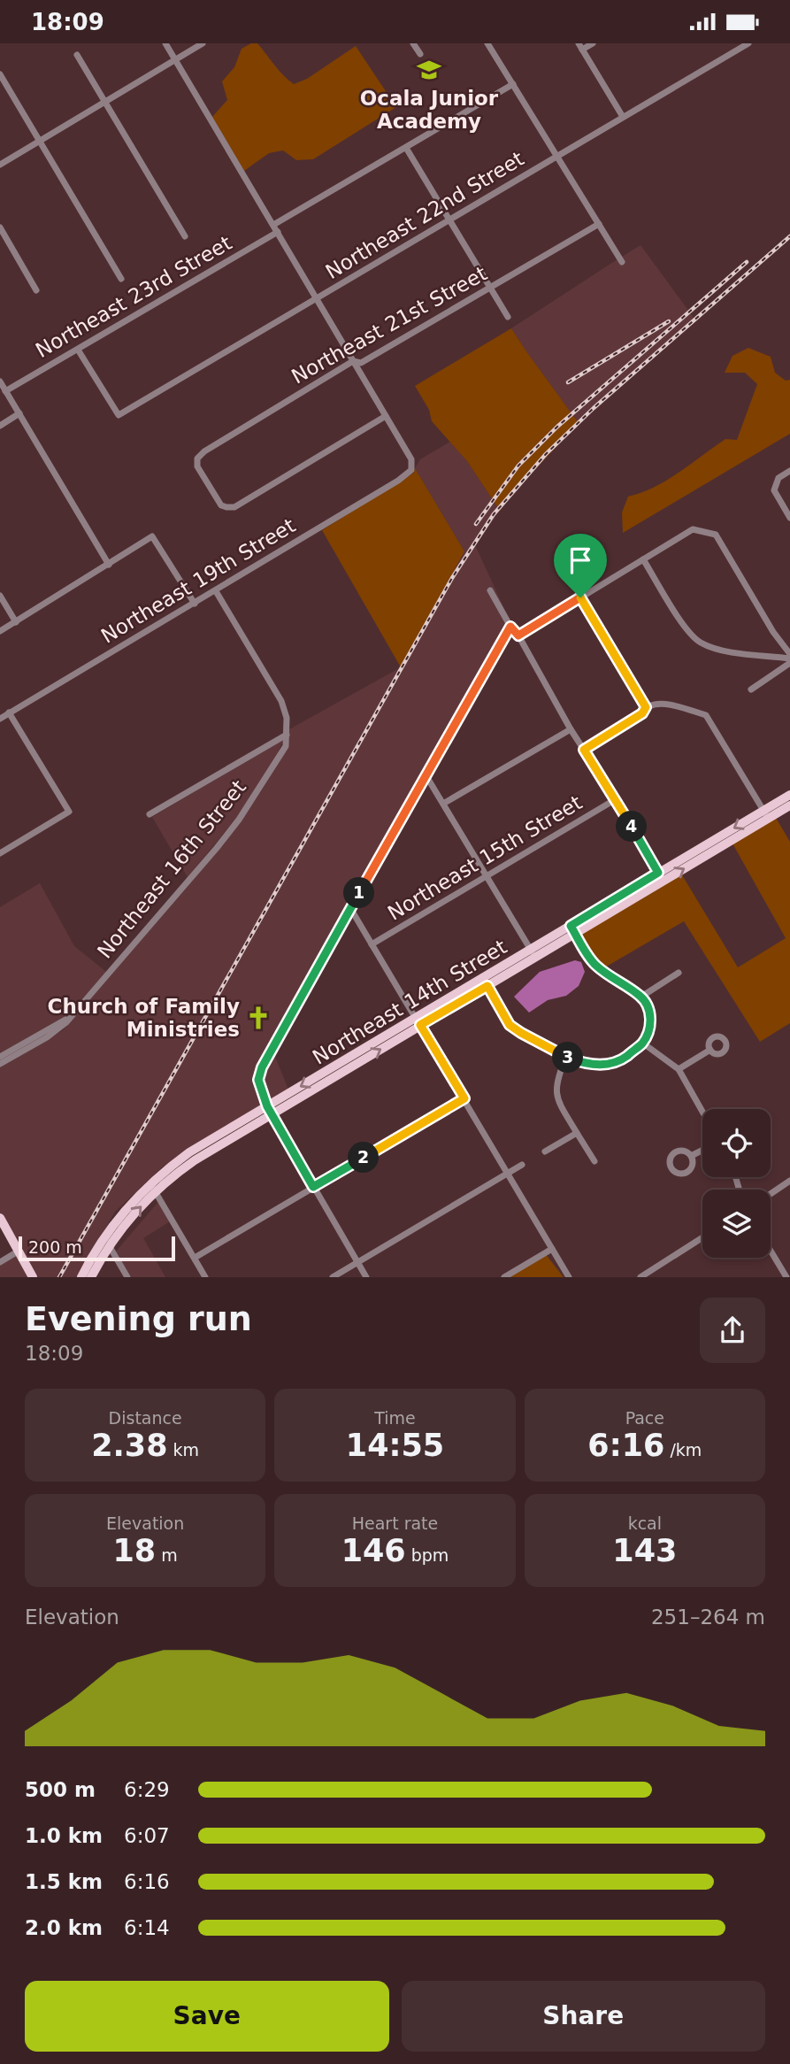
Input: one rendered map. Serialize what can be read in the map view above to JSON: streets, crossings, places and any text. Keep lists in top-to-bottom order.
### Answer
{
  "streets": {
    "main road": ["Northeast 14th Street"],
    "street": [
      "Northeast 22nd Street",
      "Northeast 23rd Street",
      "Northeast 21st Street",
      "Northeast 19th Street",
      "Northeast 15th Street",
      "Northeast 16th Street"
    ]
  },
  "crossings": [
    ["Northeast 22nd Street", "Northeast 23rd Street"],
    ["Northeast 21st Street", "Northeast 19th Street"]
  ],
  "places": {
    "school or university": ["Ocala Junior Academy"],
    "church": ["Church of Family Ministries"]
  },
  "scale_bar": "200 m",
  "page": {
    "status": "18:09",
    "pins": [
      "4",
      "1",
      "3",
      "2"
    ],
    "scale": "200 m",
    "heading": ["Evening run", "18:09"],
    "stats": [
      ["Distance", "2.38 km"],
      ["Time", "14:55"],
      ["Pace", "6:16 /km"],
      ["Elevation", "18 m"],
      ["Heart rate", "146 bpm"],
      ["kcal", "143"]
    ],
    "chart": ["Elevation", "251–264 m"],
    "list": [
      {
        "name": "500 m",
        "note": "6:29"
      },
      {
        "name": "1.0 km",
        "note": "6:07"
      },
      {
        "name": "1.5 km",
        "note": "6:16"
      },
      {
        "name": "2.0 km",
        "note": "6:14"
      }
    ],
    "buttons": ["Save", "Share"]
  }
}
